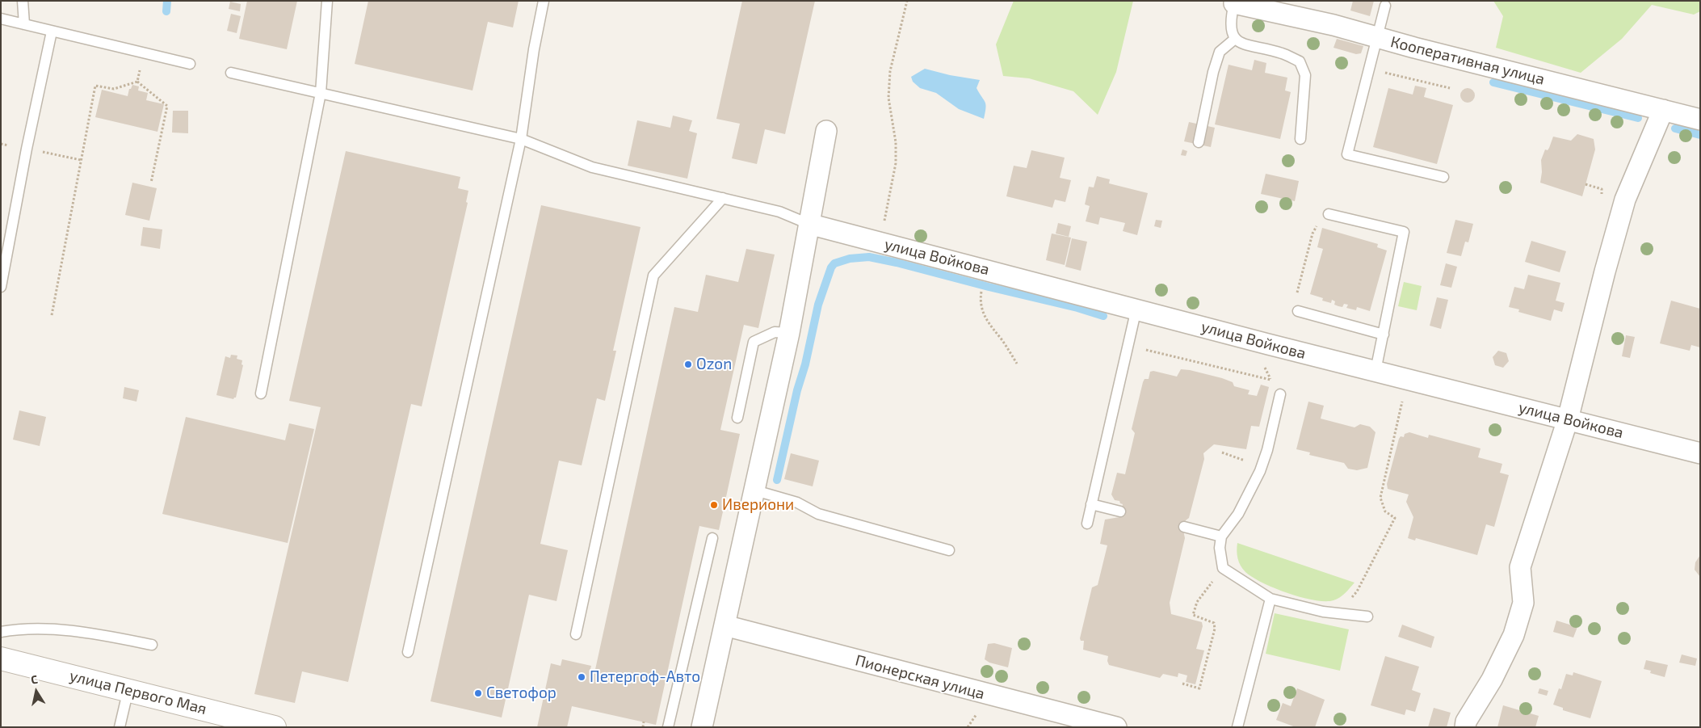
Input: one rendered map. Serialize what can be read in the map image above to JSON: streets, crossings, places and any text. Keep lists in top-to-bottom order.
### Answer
{
  "streets": {
    "street": [
      "Кооперативная улица",
      "улица Войкова",
      "Пионерская улица",
      "улица Первого Мая"
    ]
  },
  "places": [
    "Ozon",
    "Ивериони",
    "Петергоф-Авто",
    "Светофор"
  ],
  "north": "top"
}
